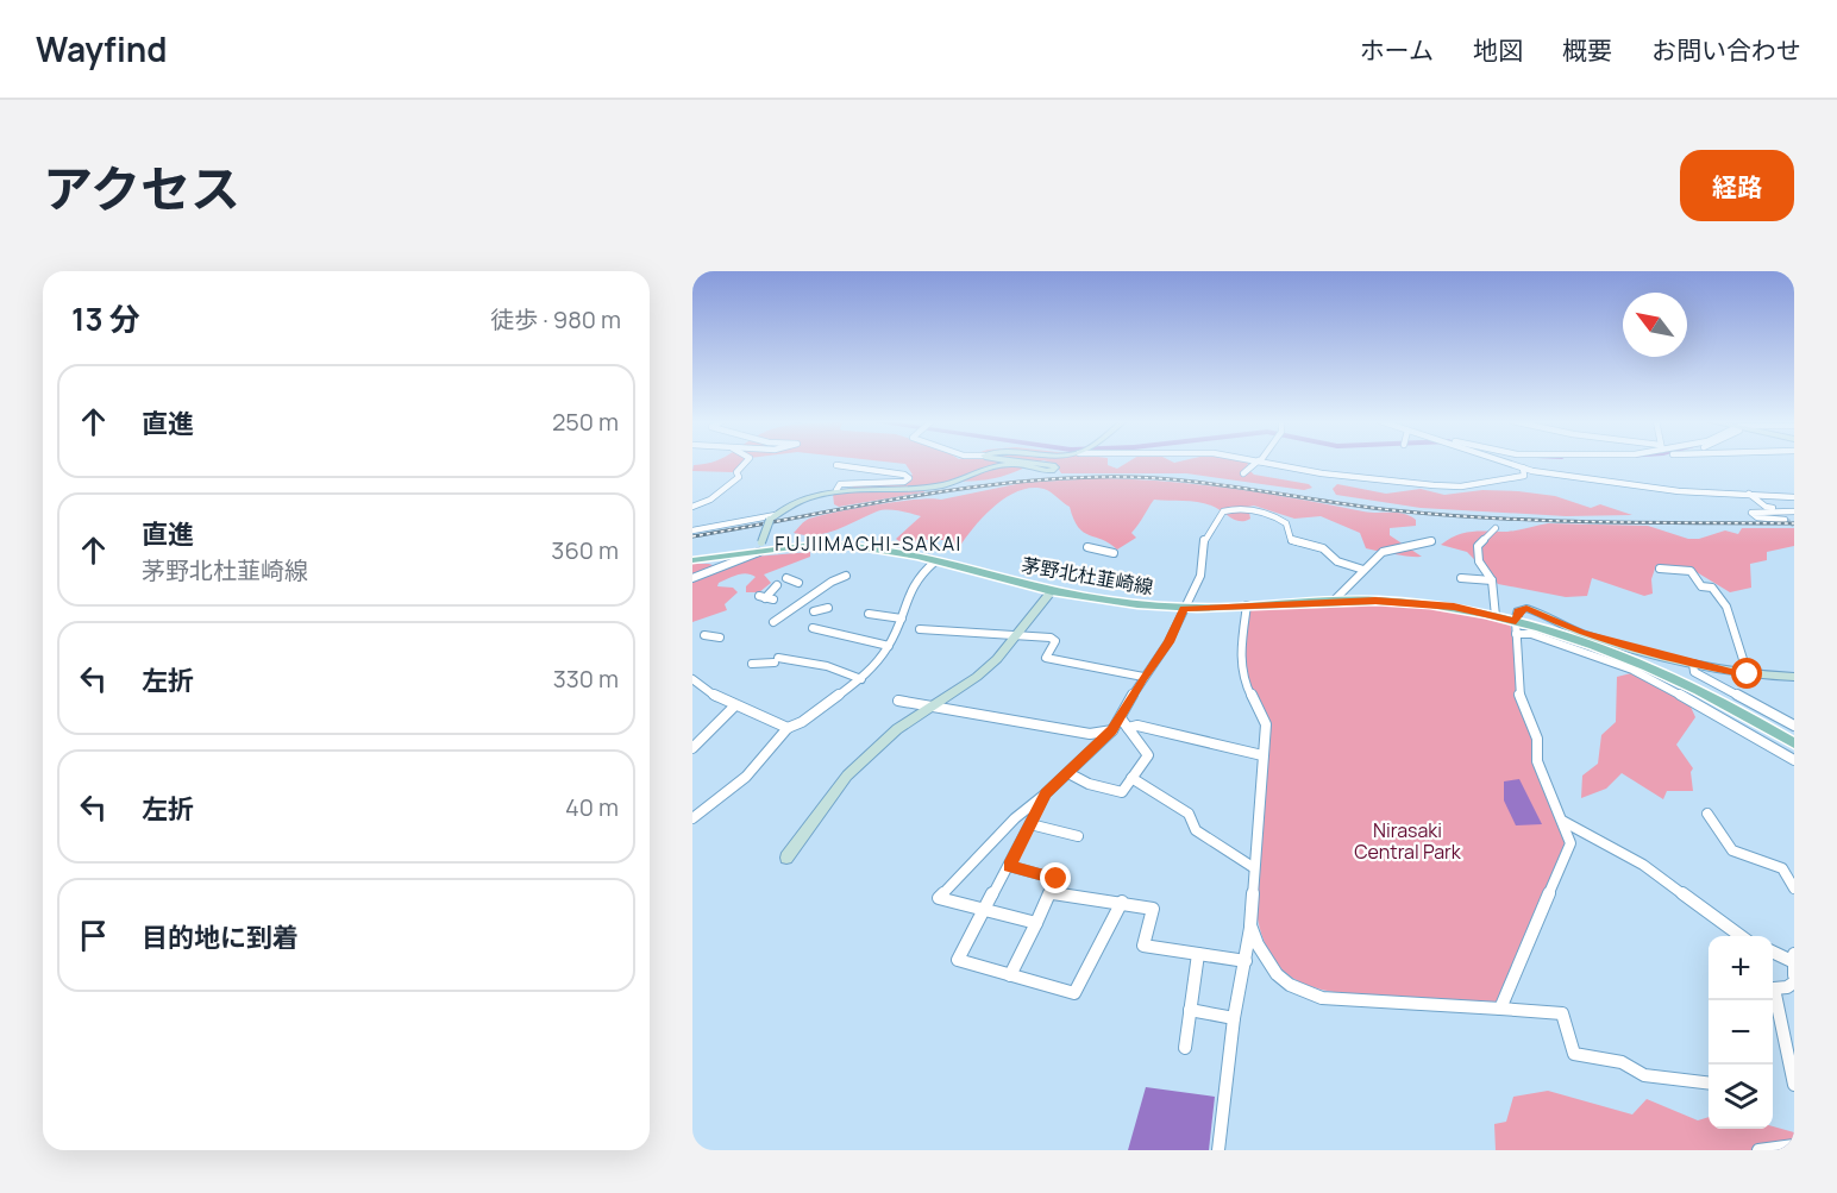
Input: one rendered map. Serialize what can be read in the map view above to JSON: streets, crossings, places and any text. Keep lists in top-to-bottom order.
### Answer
{
  "streets": {
    "main road": ["茅野北杜韮崎線"]
  },
  "districts": ["FUJIIMACHI-SAKAI"],
  "parks": ["Nirasaki Central Park"],
  "north": "top left",
  "page": {
    "header": "Wayfind",
    "nav": [
      "ホーム",
      "地図",
      "概要",
      "お問い合わせ"
    ],
    "title": "アクセス",
    "buttons": "経路",
    "heading": ["13 分", "徒歩 · 980 m"],
    "list": [
      ["直進", "250 m"],
      ["直進", "茅野北杜韮崎線", "360 m"],
      ["左折", "330 m"],
      ["左折", "40 m"],
      "目的地に到着"
    ],
    "map_buttons": ["+", "−"]
  }
}
